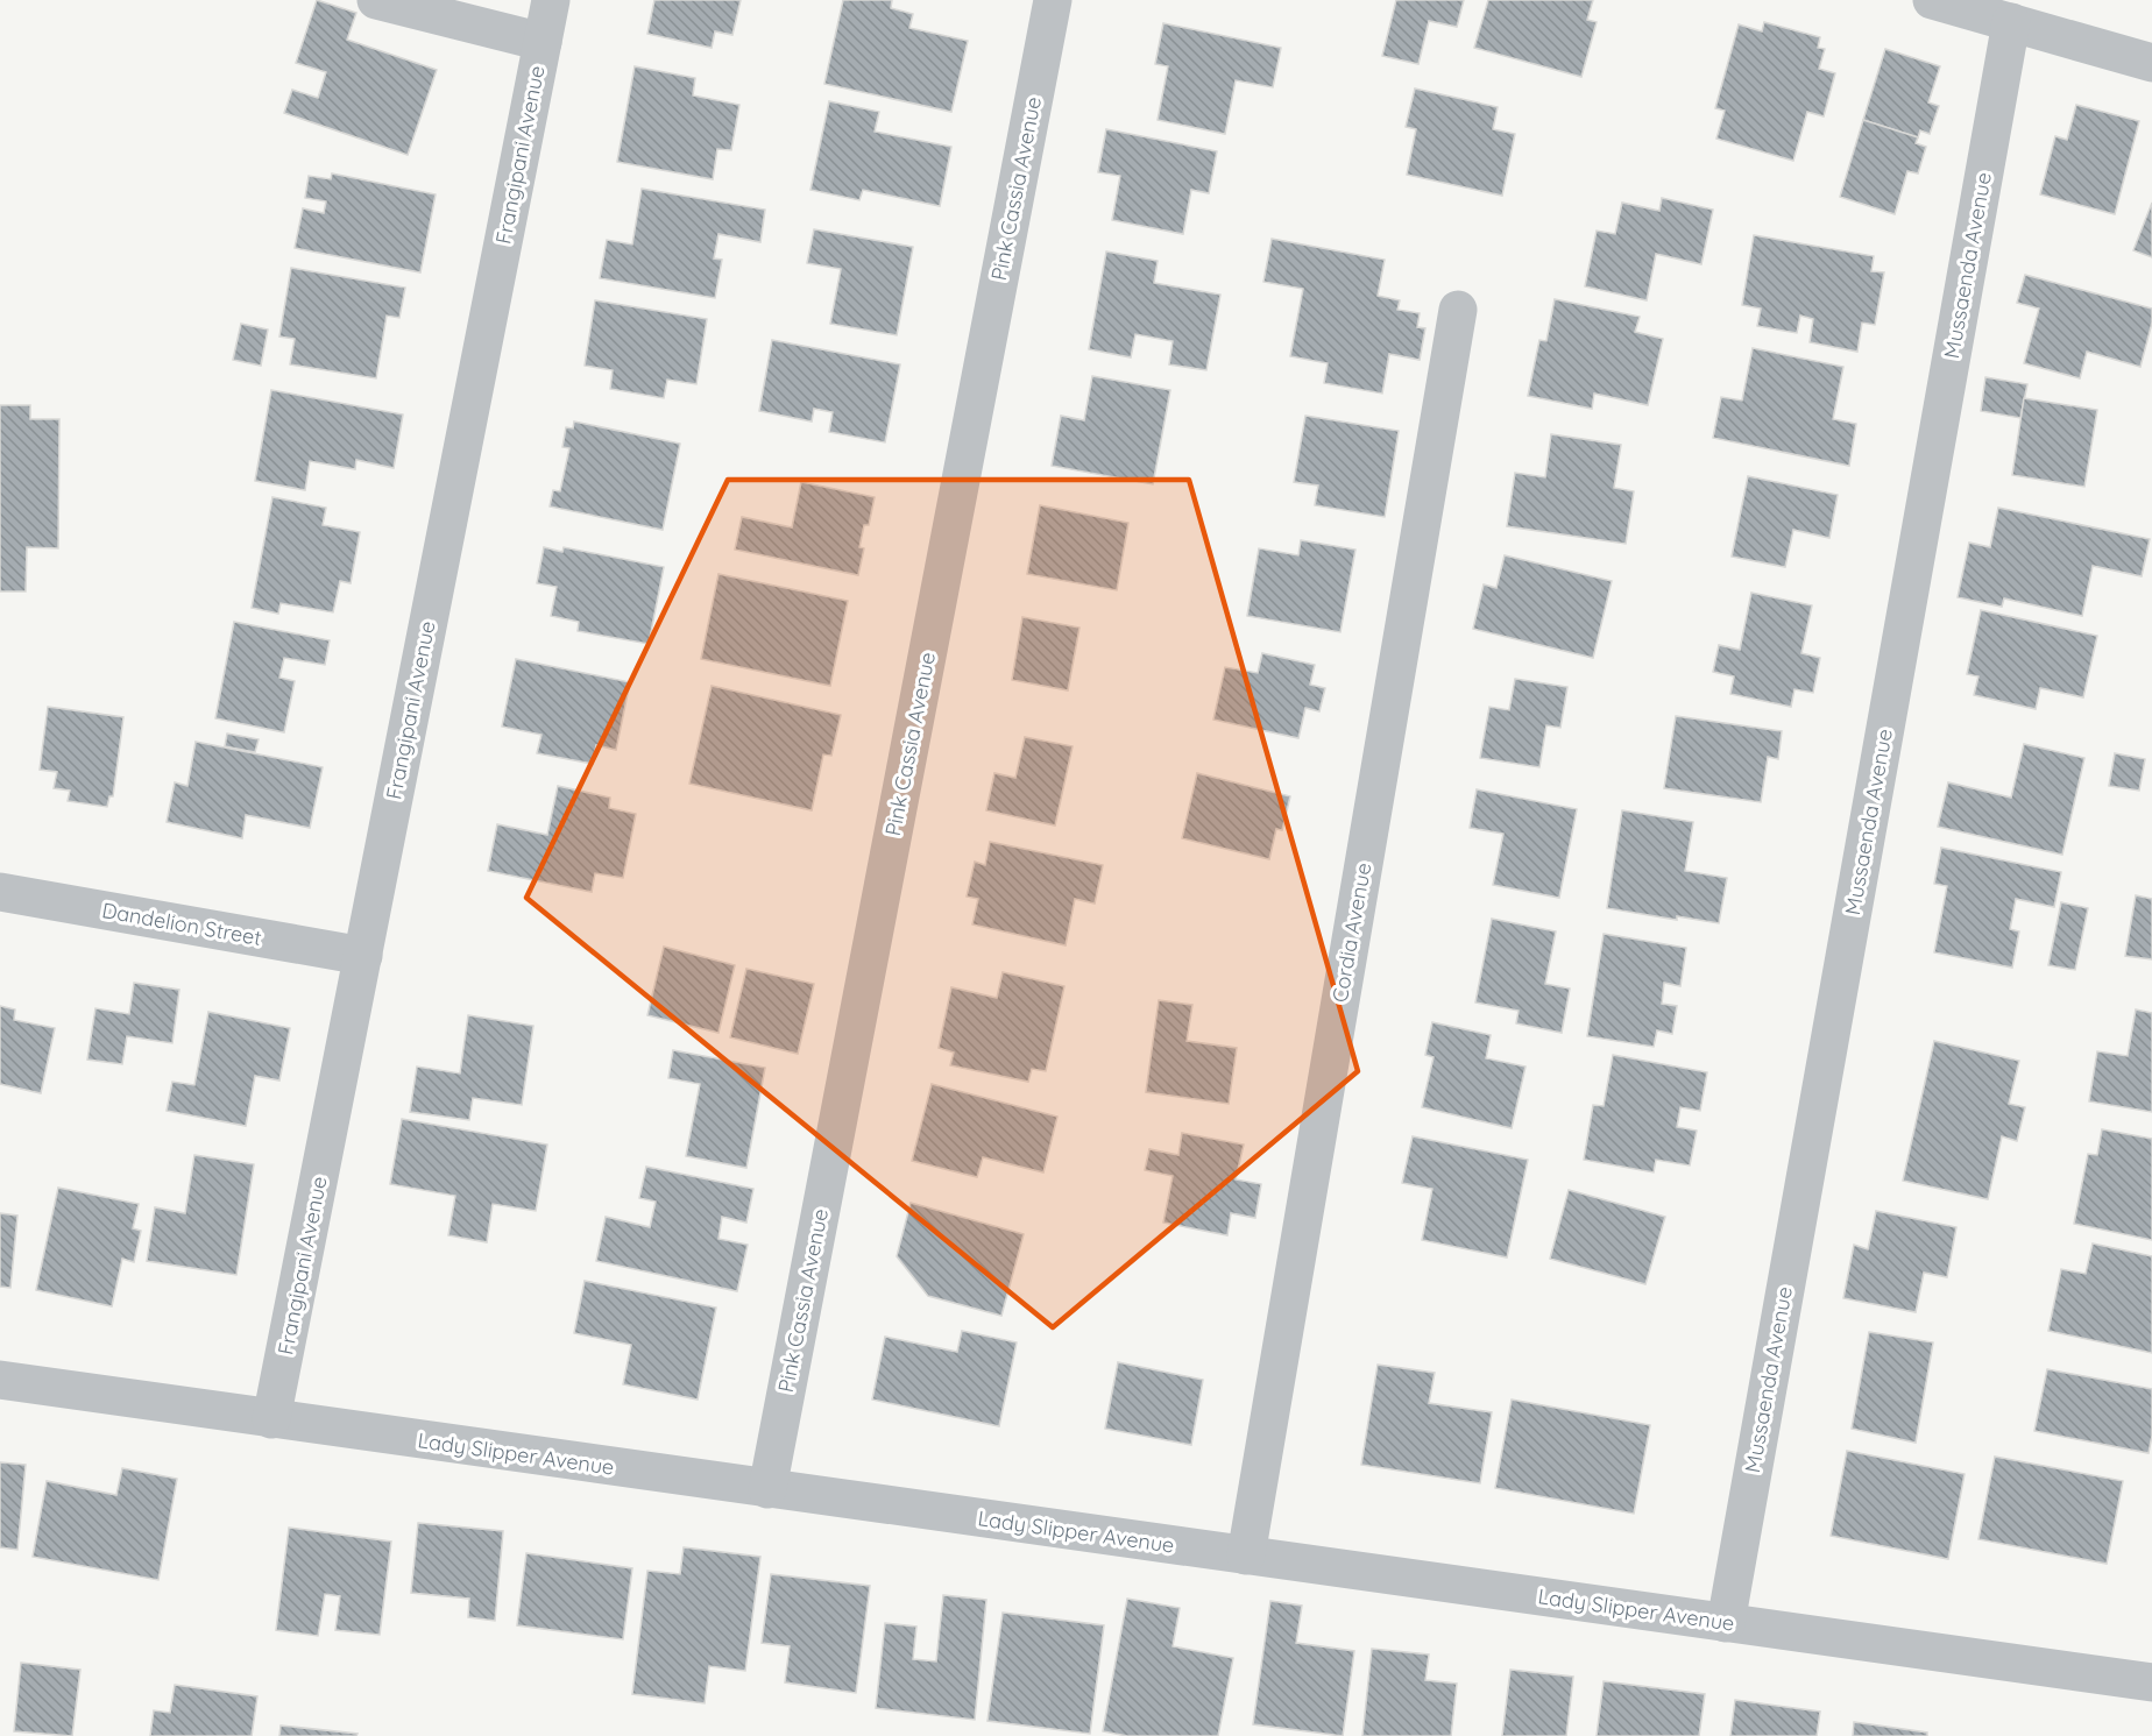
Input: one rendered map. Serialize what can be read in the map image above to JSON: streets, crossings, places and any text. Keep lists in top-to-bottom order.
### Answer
{
  "streets": {
    "street": [
      "Frangipani Avenue",
      "Pink Cassia Avenue",
      "Mussaenda Avenue",
      "Dandelion Street",
      "Cordia Avenue",
      "Lady Slipper Avenue"
    ]
  },
  "crossings": [
    ["Frangipani Avenue", "Dandelion Street"],
    ["Frangipani Avenue", "Lady Slipper Avenue"],
    ["Pink Cassia Avenue", "Lady Slipper Avenue"],
    ["Mussaenda Avenue", "Lady Slipper Avenue"],
    ["Cordia Avenue", "Lady Slipper Avenue"]
  ]
}
